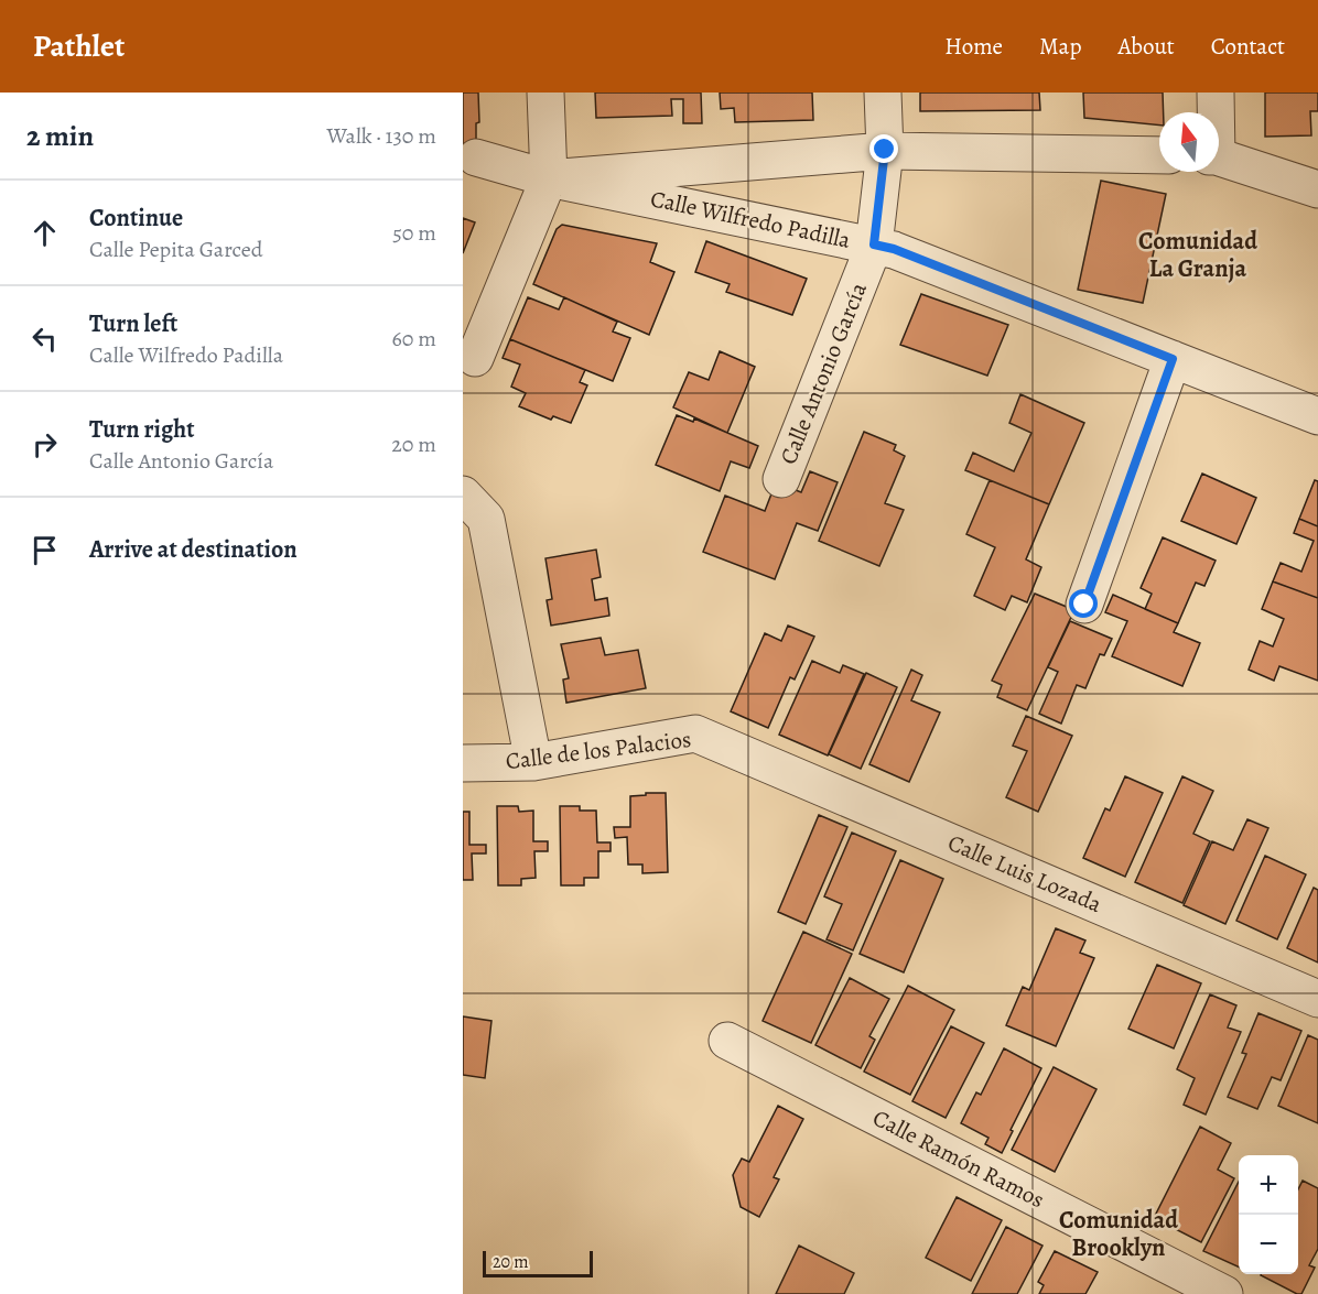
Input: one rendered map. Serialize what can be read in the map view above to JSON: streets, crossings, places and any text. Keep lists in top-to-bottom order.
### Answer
{
  "streets": {
    "street": [
      "Calle Wilfredo Padilla",
      "Calle Antonio García",
      "Calle de los Palacios",
      "Calle Luis Lozada",
      "Calle Ramón Ramos"
    ]
  },
  "crossings": [
    ["Calle Wilfredo Padilla", "Calle Antonio García"],
    ["Calle de los Palacios", "Calle Luis Lozada"]
  ],
  "districts": ["Comunidad La Granja", "Comunidad Brooklyn"],
  "scale_bar": "20 m",
  "north": "top",
  "page": {
    "header": "Pathlet",
    "nav": [
      "Home",
      "Map",
      "About",
      "Contact"
    ],
    "heading": ["2 min", "Walk · 130 m"],
    "list": [
      ["Continue", "Calle Pepita Garced", "50 m"],
      ["Turn left", "Calle Wilfredo Padilla", "60 m"],
      ["Turn right", "Calle Antonio García", "20 m"],
      "Arrive at destination"
    ],
    "map_buttons": ["+", "−"],
    "scale": "20 m"
  }
}
